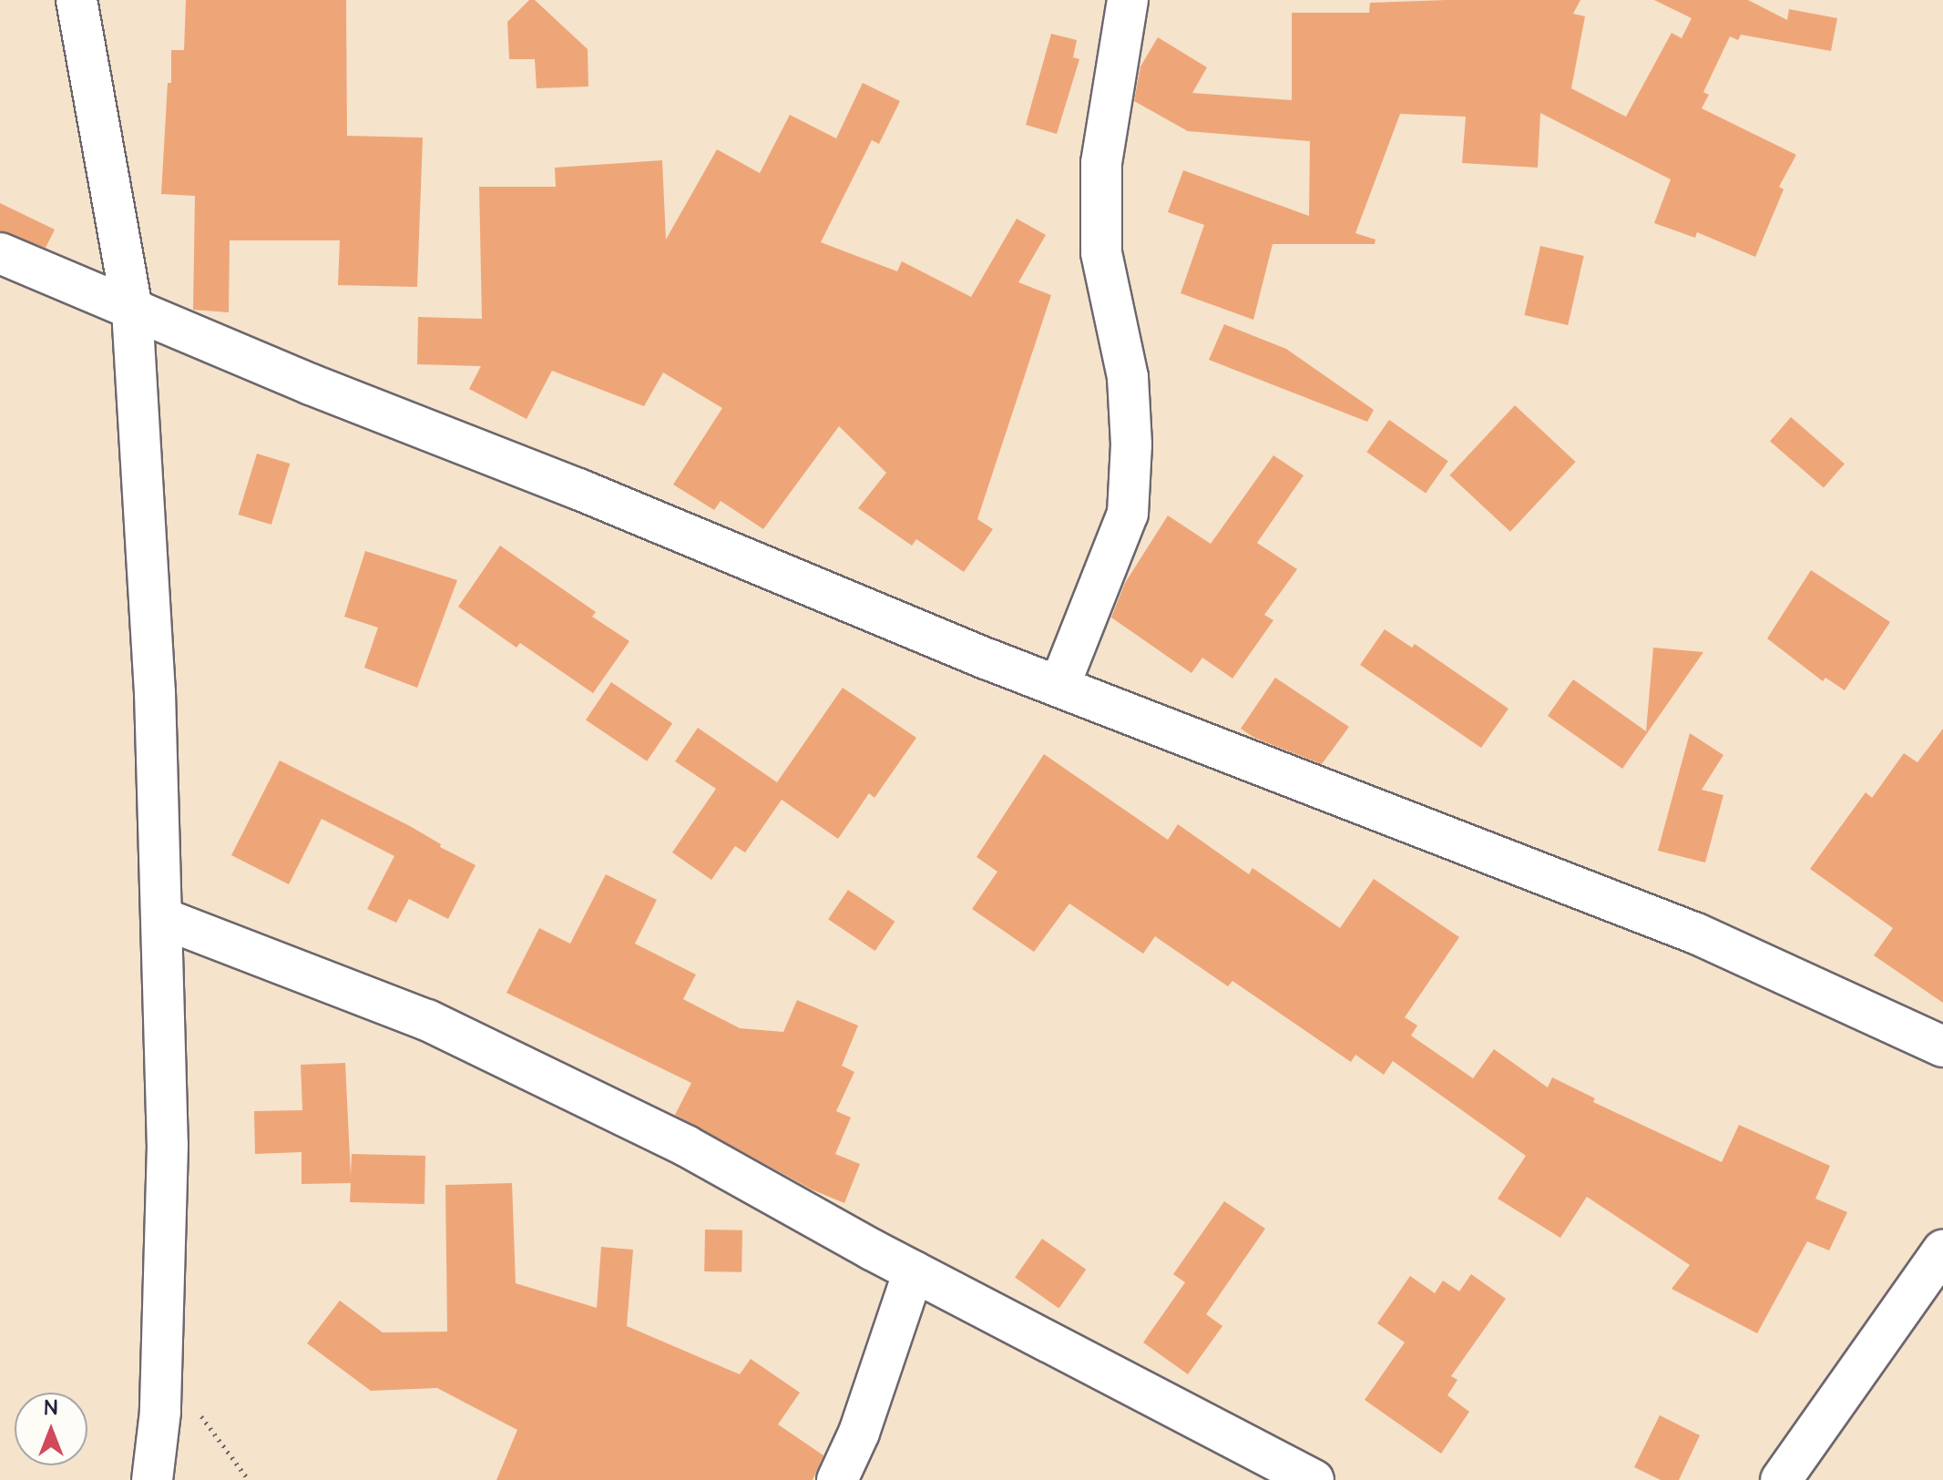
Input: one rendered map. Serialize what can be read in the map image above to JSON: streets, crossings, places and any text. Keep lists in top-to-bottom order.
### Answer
{
  "north": "top"
}
